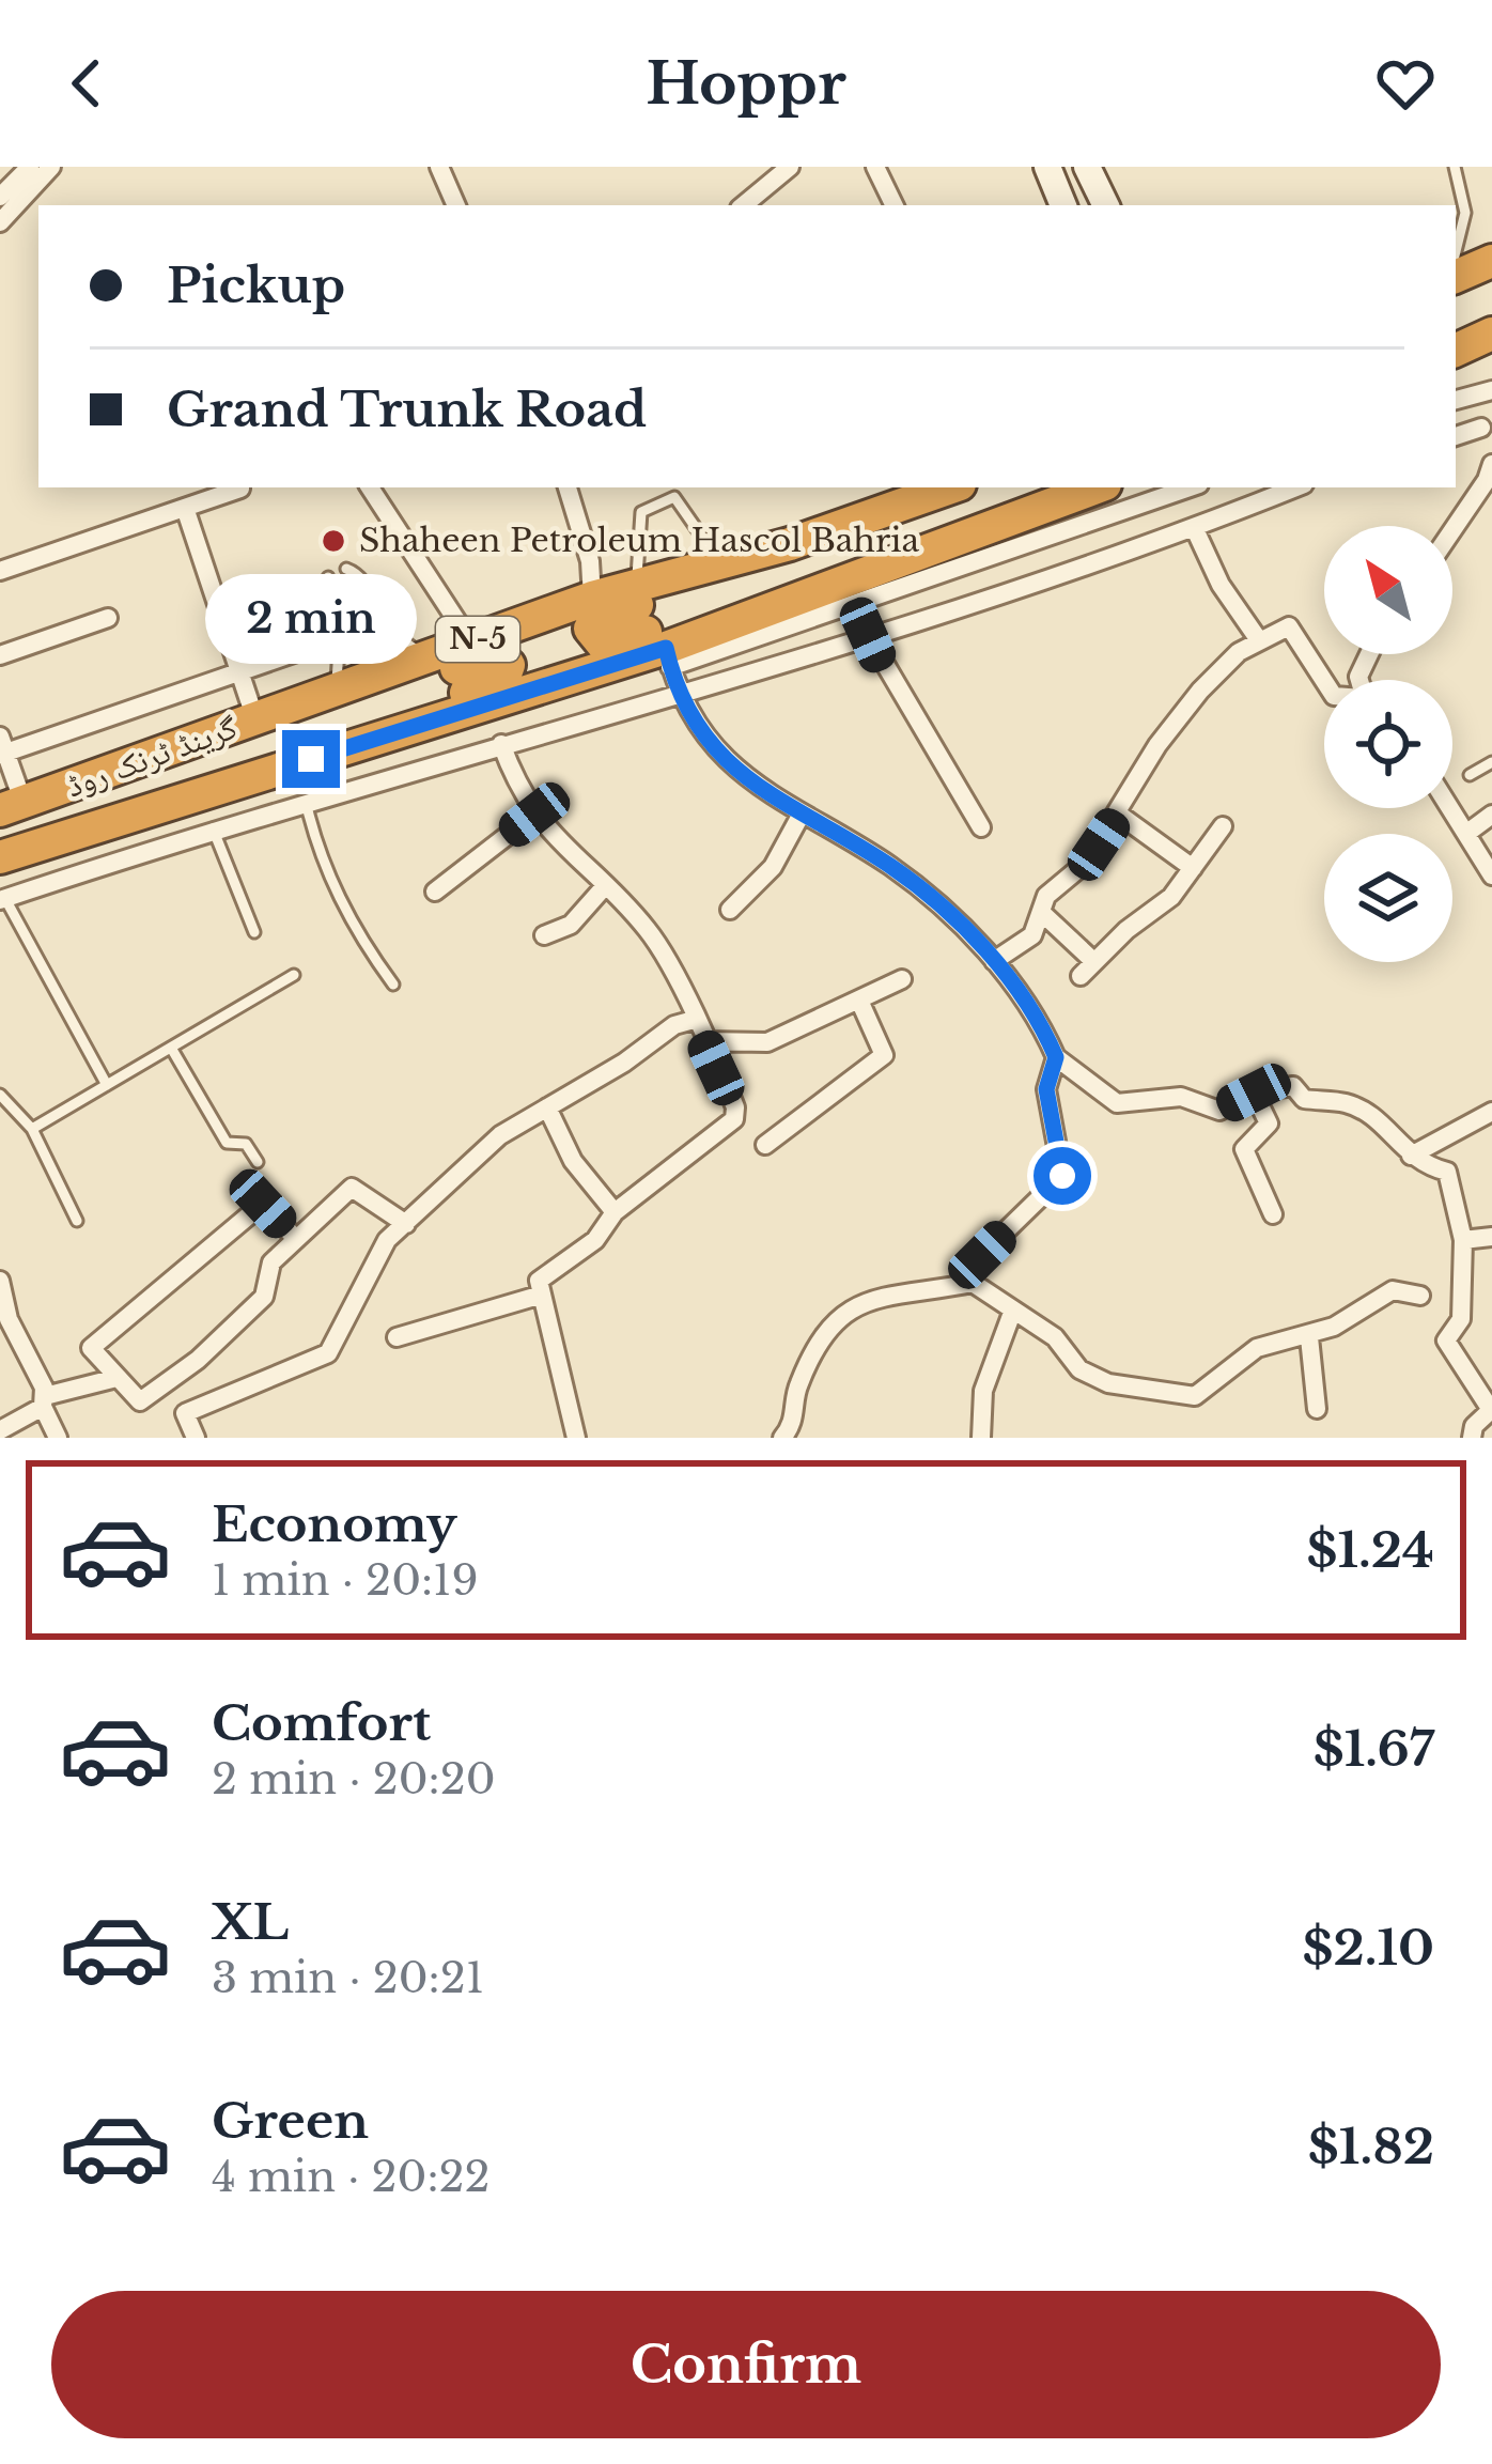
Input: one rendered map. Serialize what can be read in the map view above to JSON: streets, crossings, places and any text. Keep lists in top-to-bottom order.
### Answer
{
  "streets": {
    "highway": ["N-5", "گرینڈ ٹرنک روڈ"]
  },
  "places": ["Shaheen Petroleum Hascol Bahria"],
  "north": "top left",
  "page": {
    "header": "Hoppr",
    "banner": ["Pickup", "Grand Trunk Road"],
    "bubble": "2 min",
    "list": [
      {
        "name": "Economy",
        "note": "1 min · 20:19",
        "value": "$1.24"
      },
      {
        "name": "Comfort",
        "note": "2 min · 20:20",
        "value": "$1.67"
      },
      {
        "name": "XL",
        "note": "3 min · 20:21",
        "value": "$2.10"
      },
      {
        "name": "Green",
        "note": "4 min · 20:22",
        "value": "$1.82"
      }
    ],
    "buttons": "Confirm"
  }
}
